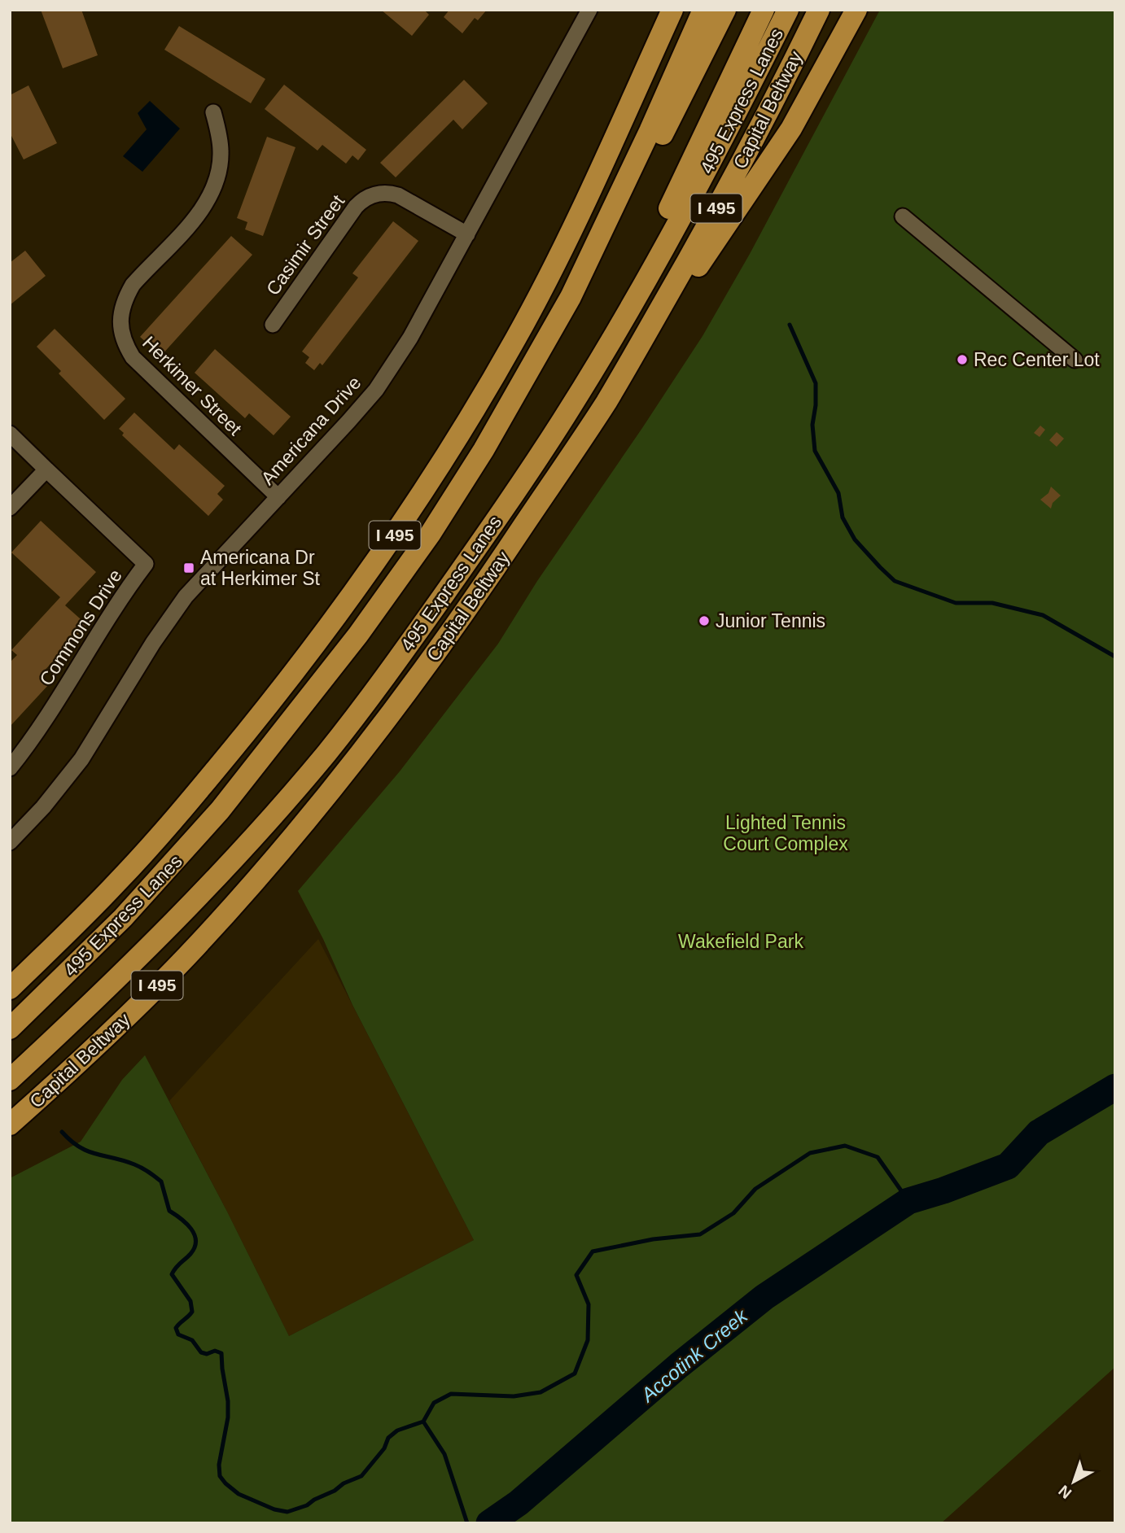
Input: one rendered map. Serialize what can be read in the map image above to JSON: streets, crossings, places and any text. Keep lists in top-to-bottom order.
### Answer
{
  "streets": {
    "highway": ["495 Express Lanes", "Capital Beltway", "I 495"],
    "street": [
      "Casimir Street",
      "Herkimer Street",
      "Americana Drive",
      "Commons Drive"
    ]
  },
  "crossings": [
    ["Casimir Street", "Americana Drive"],
    ["Herkimer Street", "Americana Drive"]
  ],
  "water": ["Accotink Creek"],
  "parks": ["Lighted Tennis Court Complex", "Wakefield Park"],
  "places": {
    "other": ["Rec Center Lot", "Junior Tennis"],
    "transit": ["Americana Dr at Herkimer St"]
  },
  "north": "bottom left"
}
